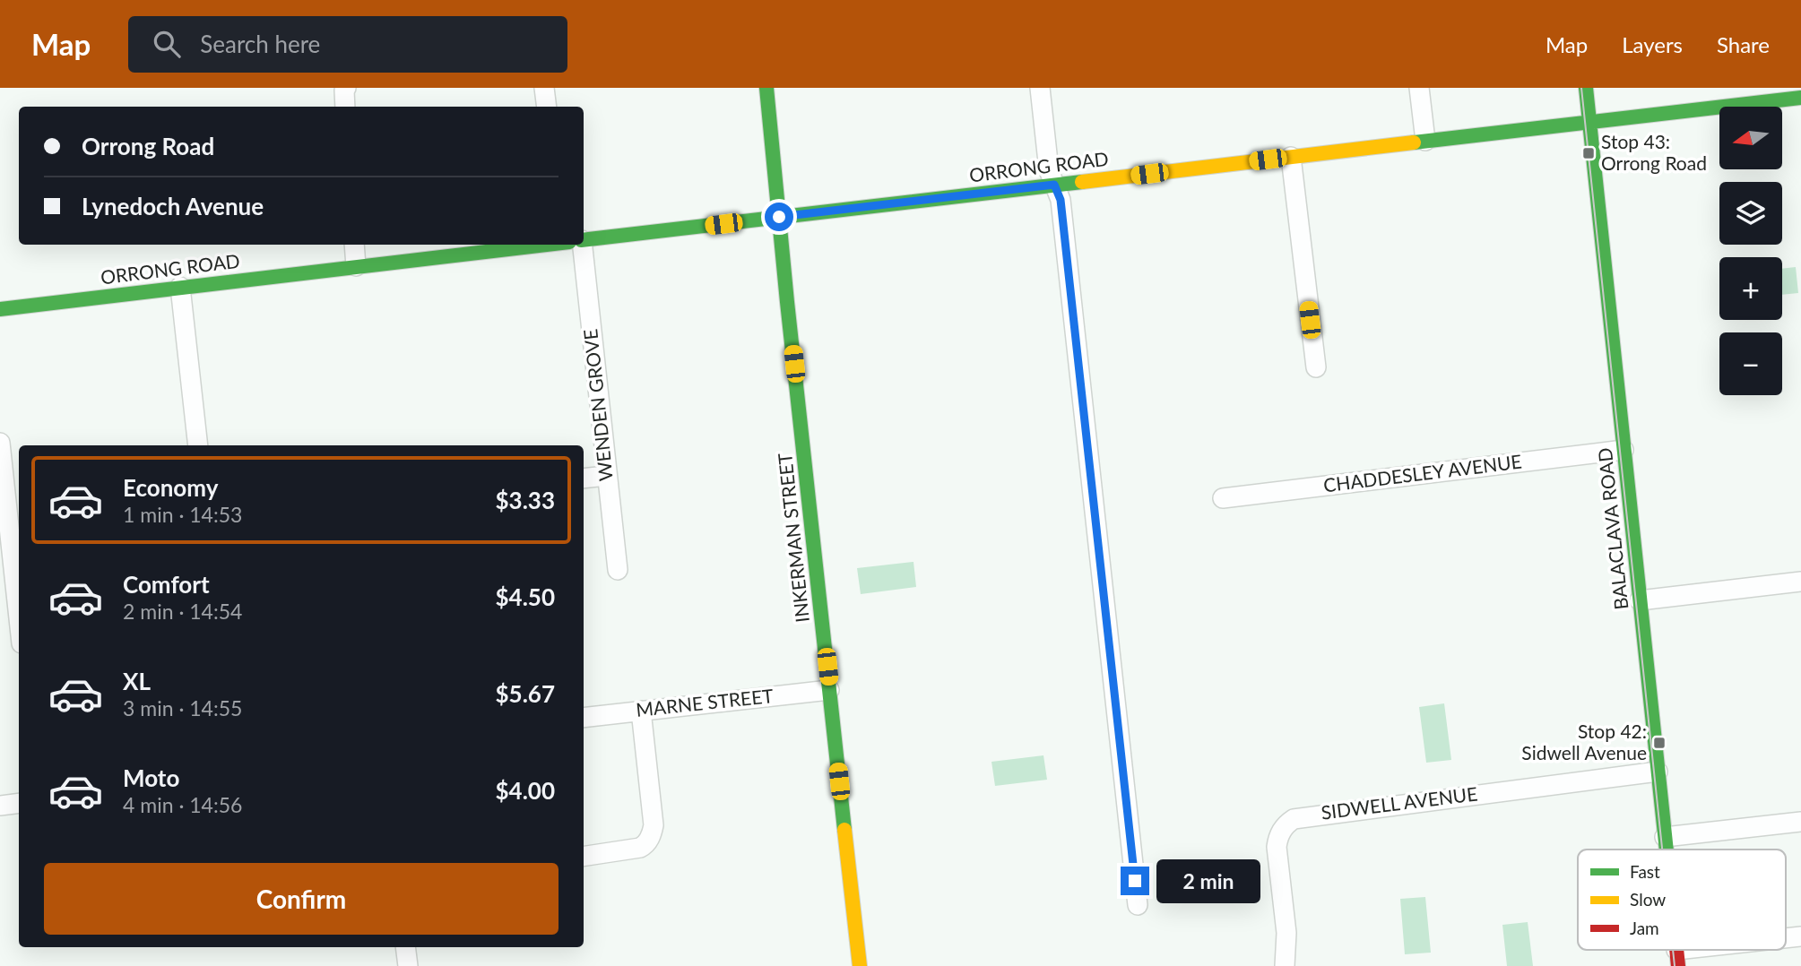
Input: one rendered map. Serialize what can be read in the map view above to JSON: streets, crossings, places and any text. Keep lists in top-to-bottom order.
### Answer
{
  "streets": {
    "street": [
      "ORRONG ROAD",
      "WENDEN GROVE",
      "CHADDESLEY AVENUE",
      "BALACLAVA ROAD",
      "INKERMAN STREET",
      "MARNE STREET",
      "SIDWELL AVENUE"
    ]
  },
  "crossings": [
    ["ORRONG ROAD", "BALACLAVA ROAD"],
    ["ORRONG ROAD", "INKERMAN STREET"],
    ["CHADDESLEY AVENUE", "BALACLAVA ROAD"],
    ["BALACLAVA ROAD", "SIDWELL AVENUE"],
    ["INKERMAN STREET", "MARNE STREET"]
  ],
  "places": {
    "transit": ["Stop 43: Orrong Road", "Stop 42: Sidwell Avenue"]
  },
  "legend": ["Fast", "Slow", "Jam"],
  "north": "left",
  "page": {
    "header": "Map",
    "search": "Search here",
    "nav": ["Map", "Layers", "Share"],
    "map_buttons": ["+", "−"],
    "banner": ["Orrong Road", "Lynedoch Avenue"],
    "list": [
      {
        "name": "Economy",
        "note": "1 min · 14:53",
        "value": "$3.33"
      },
      {
        "name": "Comfort",
        "note": "2 min · 14:54",
        "value": "$4.50"
      },
      {
        "name": "XL",
        "note": "3 min · 14:55",
        "value": "$5.67"
      },
      {
        "name": "Moto",
        "note": "4 min · 14:56",
        "value": "$4.00"
      }
    ],
    "buttons": "Confirm",
    "bubble": "2 min"
  }
}
